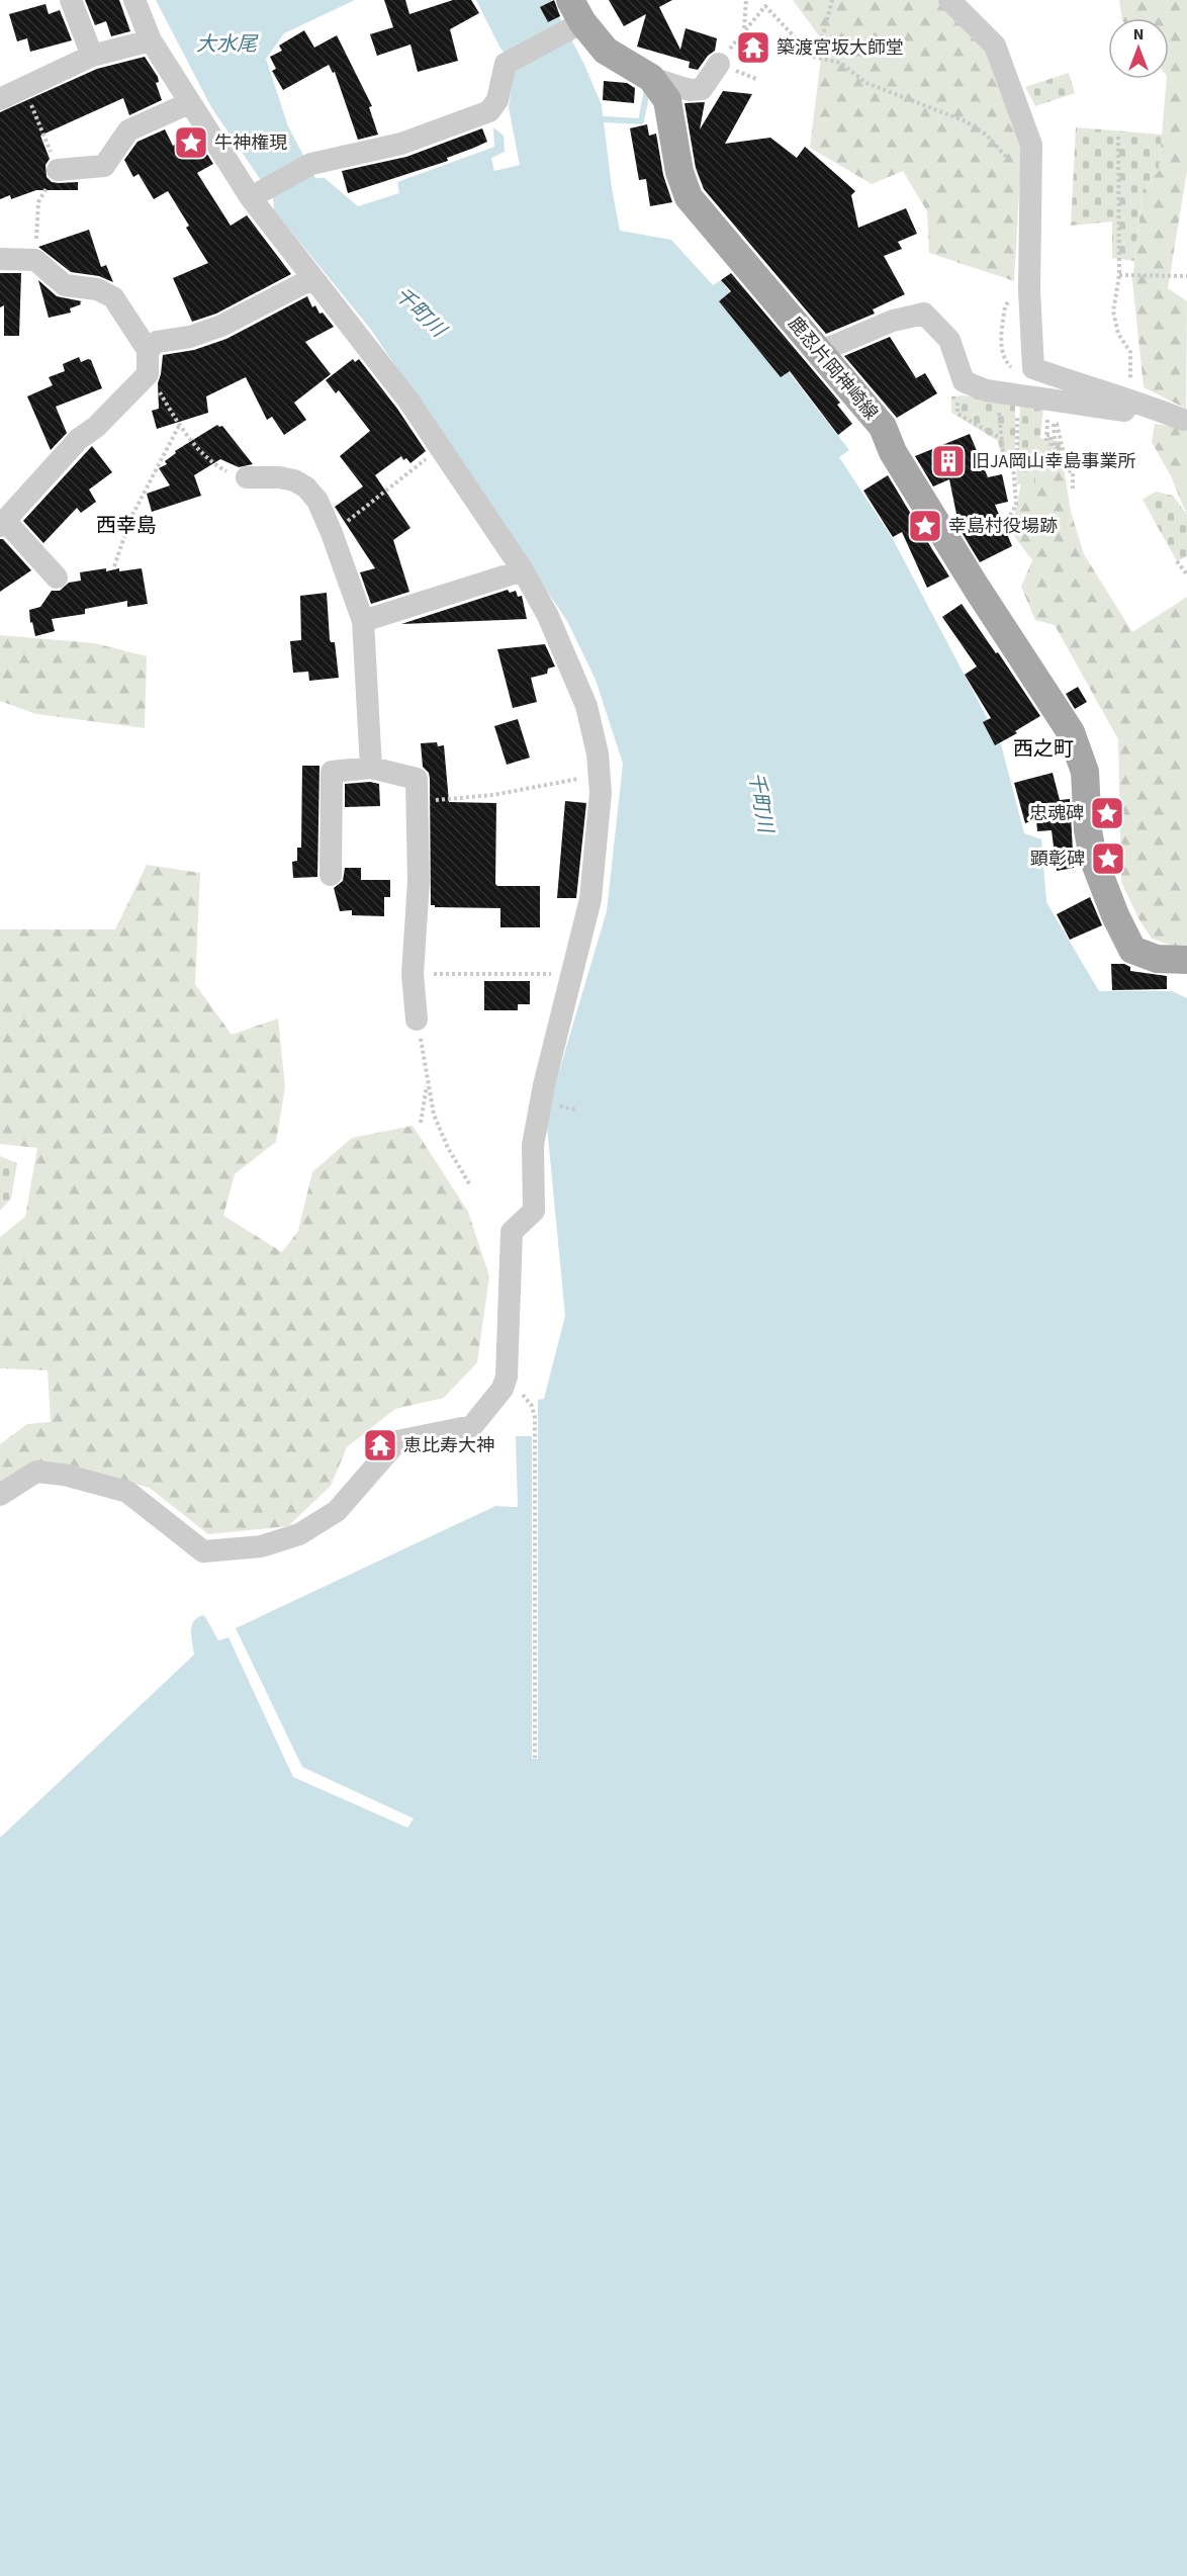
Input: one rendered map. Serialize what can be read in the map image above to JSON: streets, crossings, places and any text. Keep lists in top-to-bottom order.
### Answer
{
  "streets": {
    "main road": ["鹿忍片岡神崎線"]
  },
  "districts": ["西幸島", "西之町"],
  "water": ["大水尾", "千町川"],
  "places": {
    "temple": ["築渡宮坂大師堂", "恵比寿大神"],
    "place": [
      "牛神権現",
      "幸島村役場跡",
      "忠魂碑",
      "顕彰碑"
    ],
    "building": ["旧JA岡山幸島事業所"]
  },
  "north": "top"
}
